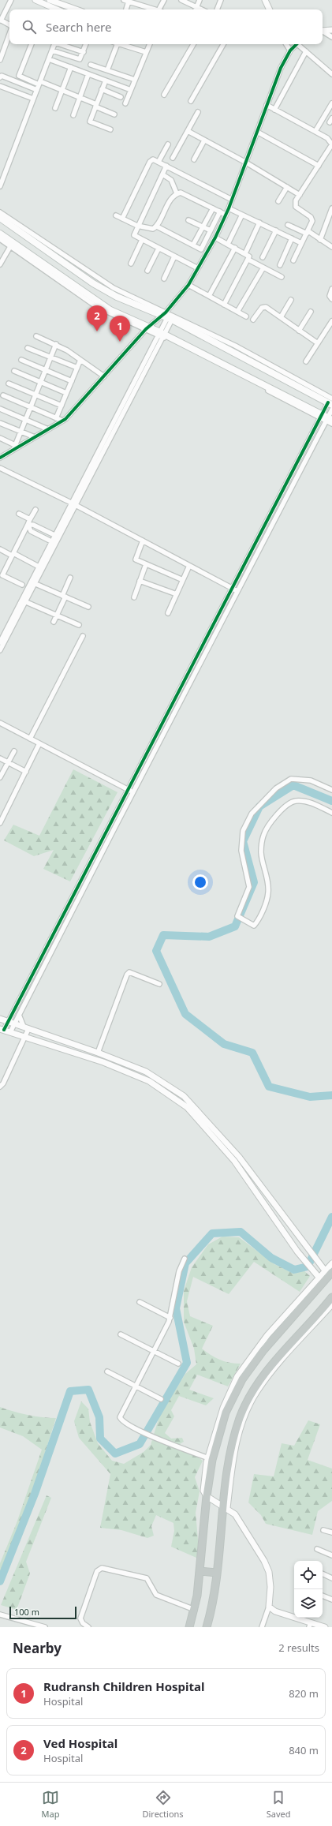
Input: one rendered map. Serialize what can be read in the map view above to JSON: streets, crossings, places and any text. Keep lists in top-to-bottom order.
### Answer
{
  "scale_bar": "100 m",
  "page": {
    "search": "Search here",
    "pins": ["2", "1"],
    "scale": "100 m",
    "heading": ["Nearby", "2 results"],
    "list": [
      {
        "mark": "1",
        "name": "Rudransh Children Hospital",
        "note": "Hospital",
        "value": "820 m"
      },
      {
        "mark": "2",
        "name": "Ved Hospital",
        "note": "Hospital",
        "value": "840 m"
      }
    ],
    "nav": ["Map", "Directions", "Saved"]
  }
}
